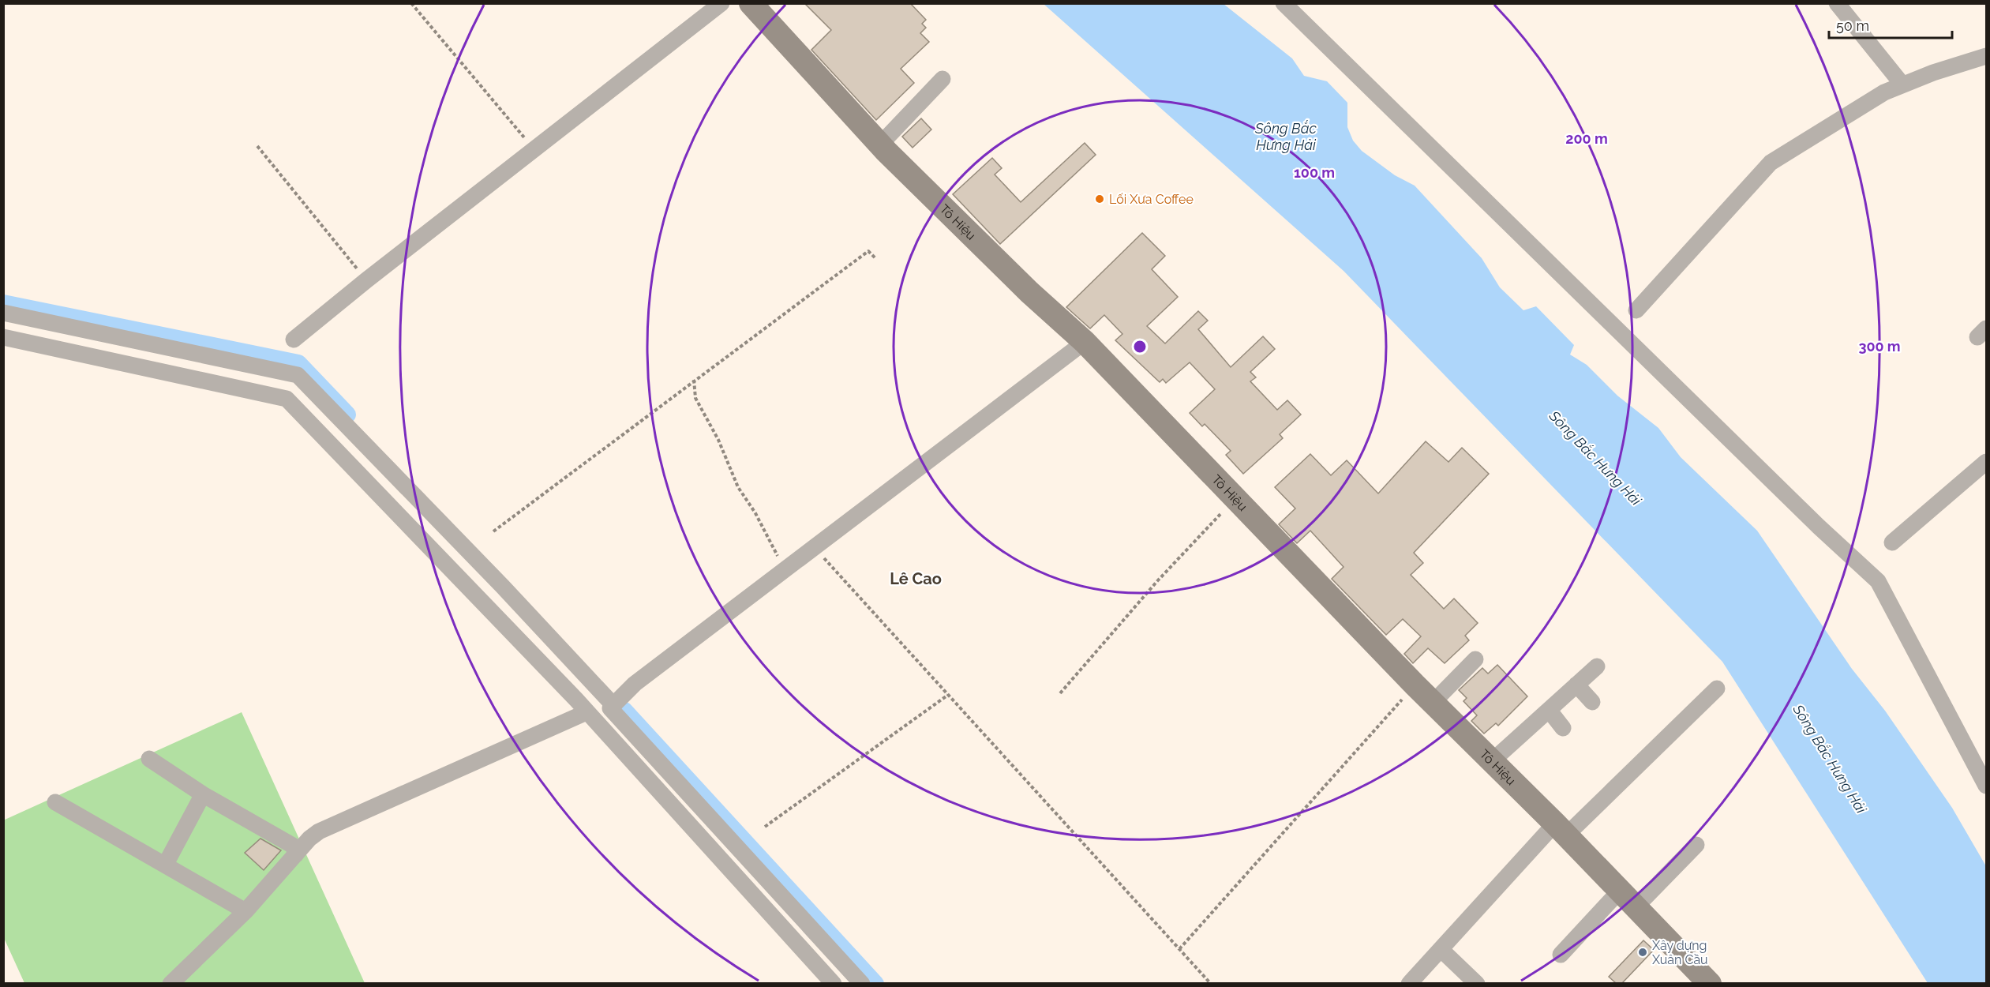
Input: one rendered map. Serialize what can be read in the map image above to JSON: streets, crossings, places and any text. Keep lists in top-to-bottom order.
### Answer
{
  "streets": {
    "main road": ["Tô Hiệu"]
  },
  "districts": ["Lê Cao"],
  "water": ["Sông Bắc Hưng Hải"],
  "places": ["Lối Xưa Coffee", "Xây dựng Xuân Cầu"],
  "scale_bar": "50 m",
  "rings": ["200 m", "100 m", "300 m"]
}
